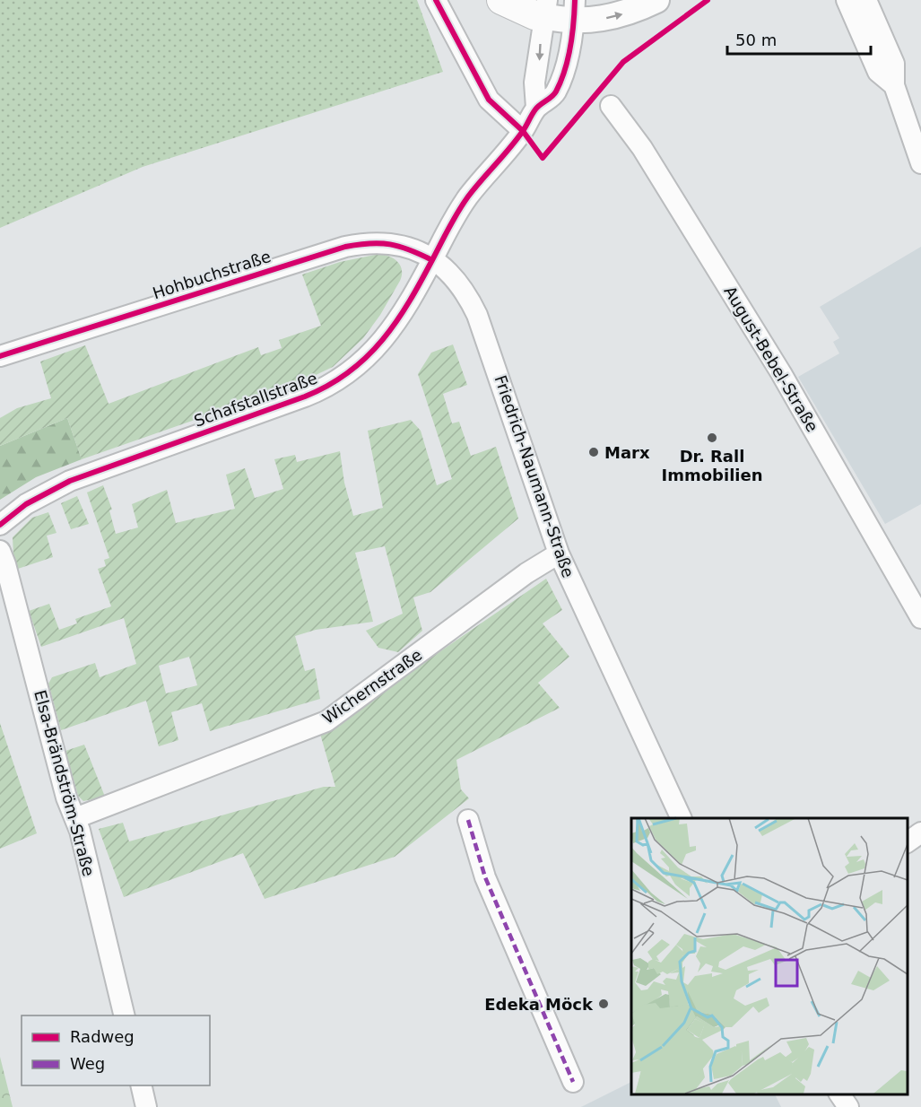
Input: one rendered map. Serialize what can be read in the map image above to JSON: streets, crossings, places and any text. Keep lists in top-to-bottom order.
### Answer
{
  "streets": {
    "street": [
      "Hohbuchstraße",
      "August-Bebel-Straße",
      "Schafstallstraße",
      "Friedrich-Naumann-Straße",
      "Wichernstraße",
      "Elsa-Brändström-Straße"
    ]
  },
  "crossings": [
    ["Hohbuchstraße", "Schafstallstraße"],
    ["Hohbuchstraße", "Friedrich-Naumann-Straße"],
    ["Schafstallstraße", "Friedrich-Naumann-Straße"],
    ["Friedrich-Naumann-Straße", "Wichernstraße"],
    ["Wichernstraße", "Elsa-Brändström-Straße"]
  ],
  "places": ["Dr. Rall Immobilien", "Marx", "Edeka Möck"],
  "legend": ["Radweg", "Weg"],
  "scale_bar": "50 m"
}
